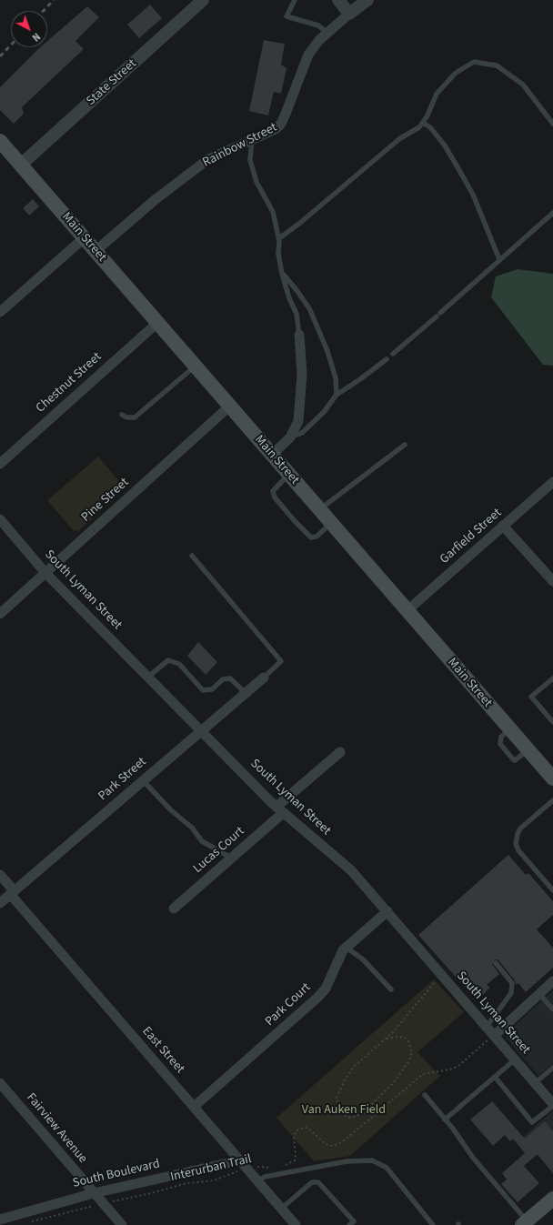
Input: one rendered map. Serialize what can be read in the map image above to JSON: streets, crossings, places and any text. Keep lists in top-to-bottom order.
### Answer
{
  "streets": {
    "main road": ["Main Street"],
    "street": [
      "State Street",
      "Rainbow Street",
      "Chestnut Street",
      "Pine Street",
      "Garfield Street",
      "South Lyman Street",
      "Park Street",
      "Lucas Court",
      "Park Court",
      "East Street",
      "Fairview Avenue",
      "South Boulevard"
    ],
    "path": ["Interurban Trail"]
  },
  "crossings": [
    ["State Street", "Main Street"],
    ["Rainbow Street", "Main Street"],
    ["Main Street", "Chestnut Street"],
    ["Main Street", "Pine Street"],
    ["Main Street", "Garfield Street"],
    ["Pine Street", "South Lyman Street"],
    ["South Lyman Street", "Park Street"],
    ["South Lyman Street", "Lucas Court"],
    ["South Lyman Street", "Park Court"],
    ["Park Street", "East Street"],
    ["Park Court", "East Street"],
    ["East Street", "Interurban Trail"],
    ["East Street", "South Boulevard"],
    ["Fairview Avenue", "Interurban Trail"],
    ["Fairview Avenue", "South Boulevard"],
    ["Interurban Trail", "South Boulevard"]
  ],
  "parks": ["Van Auken Field"],
  "north": "bottom right"
}
